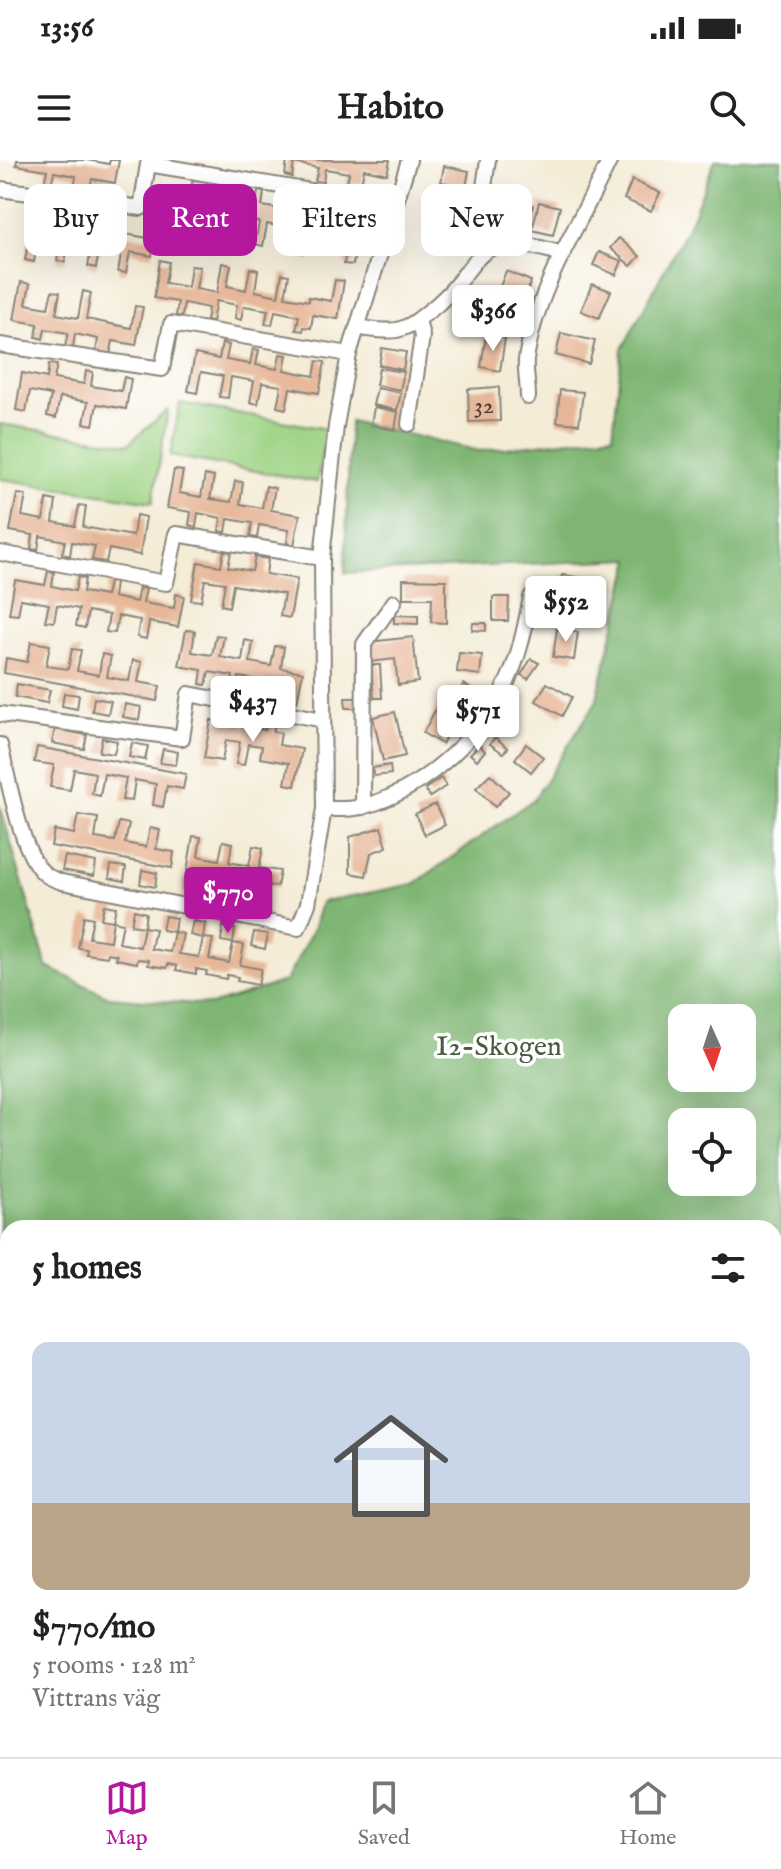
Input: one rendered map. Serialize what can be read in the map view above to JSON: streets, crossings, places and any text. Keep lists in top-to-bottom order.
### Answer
{
  "parks": ["I2-Skogen"],
  "house_numbers": ["32"],
  "north": "bottom",
  "page": {
    "status": "13:56",
    "header": "Habito",
    "chip": [
      "Buy",
      "Rent",
      "Filters",
      "New"
    ],
    "price": [
      "$366",
      "$552",
      "$437",
      "$571",
      "$770"
    ],
    "heading": "5 homes",
    "list": [
      {
        "name": "$770/mo",
        "note": "5 rooms · 128 m² · Vittrans väg"
      }
    ],
    "tabs": ["Map", "Saved", "Home"]
  }
}
